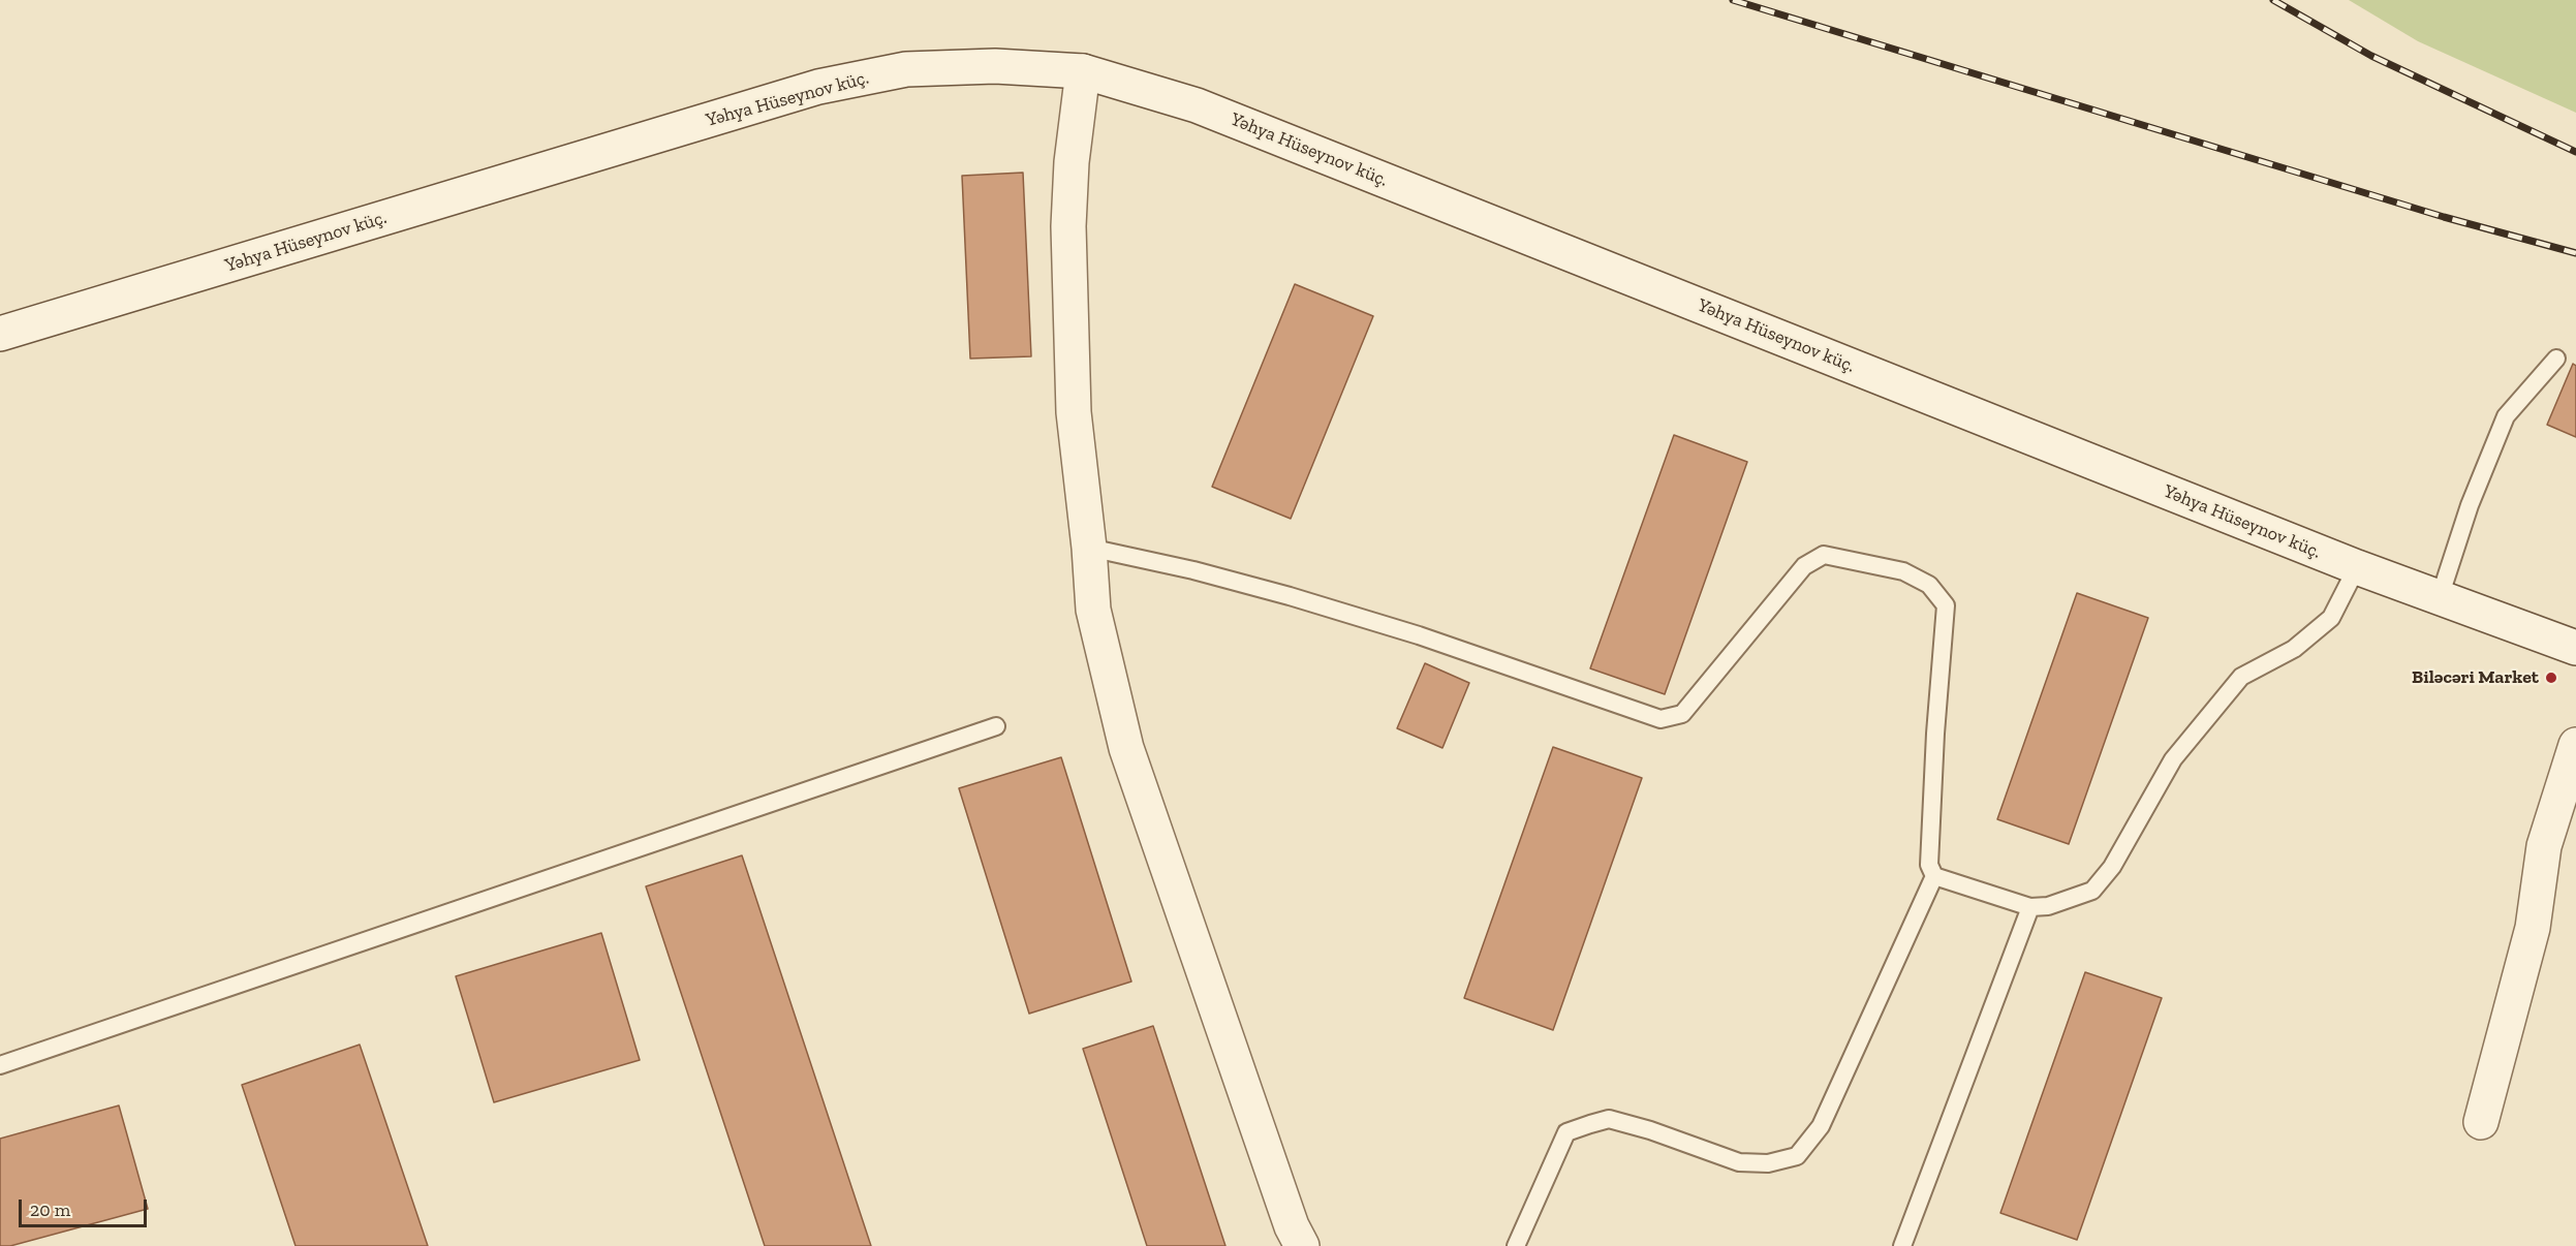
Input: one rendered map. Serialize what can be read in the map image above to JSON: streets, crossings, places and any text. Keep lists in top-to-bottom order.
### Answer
{
  "streets": {
    "street": ["Yəhya Hüseynov küç."]
  },
  "places": ["Biləcəri Market"],
  "scale_bar": "20 m"
}
